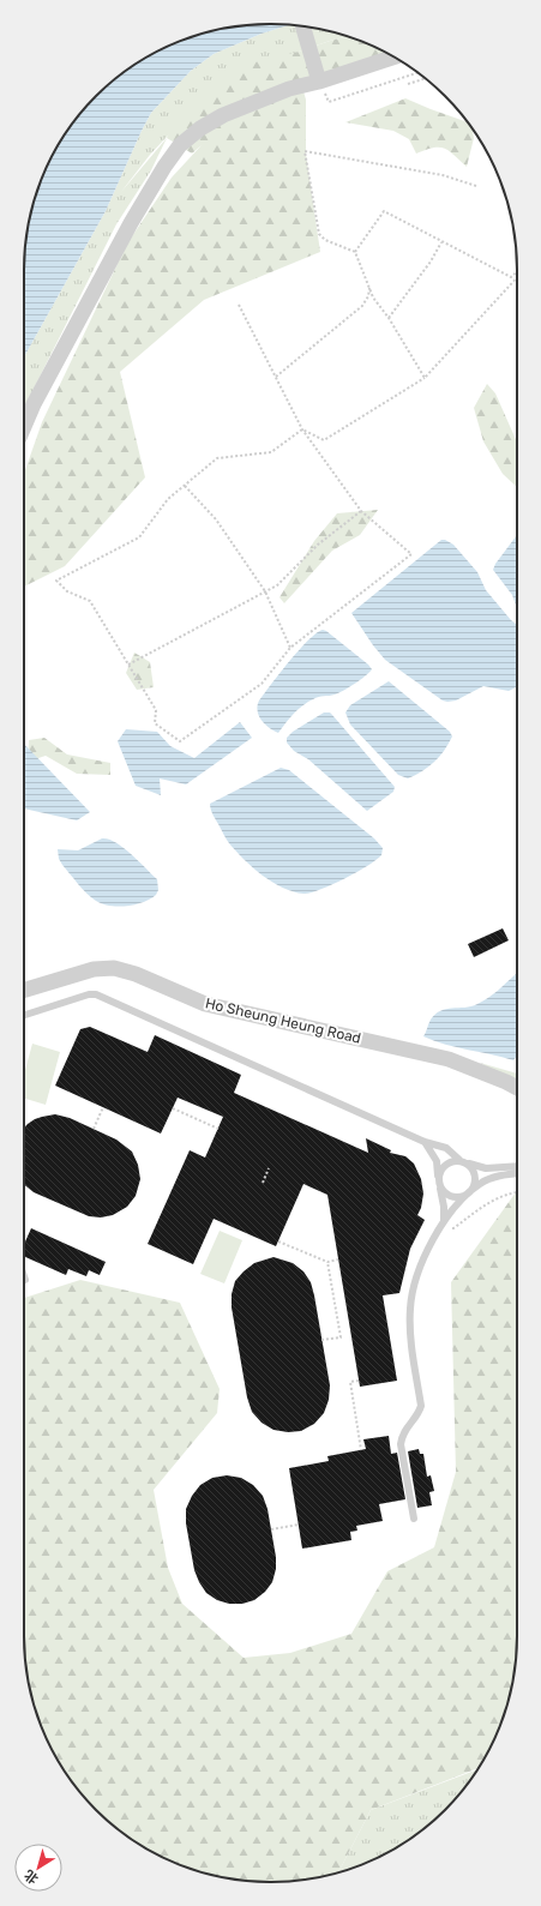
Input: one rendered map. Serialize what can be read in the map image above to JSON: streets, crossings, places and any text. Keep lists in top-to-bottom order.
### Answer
{
  "streets": {
    "street": ["Ho Sheung Heung Road"]
  },
  "north": "bottom left"
}
